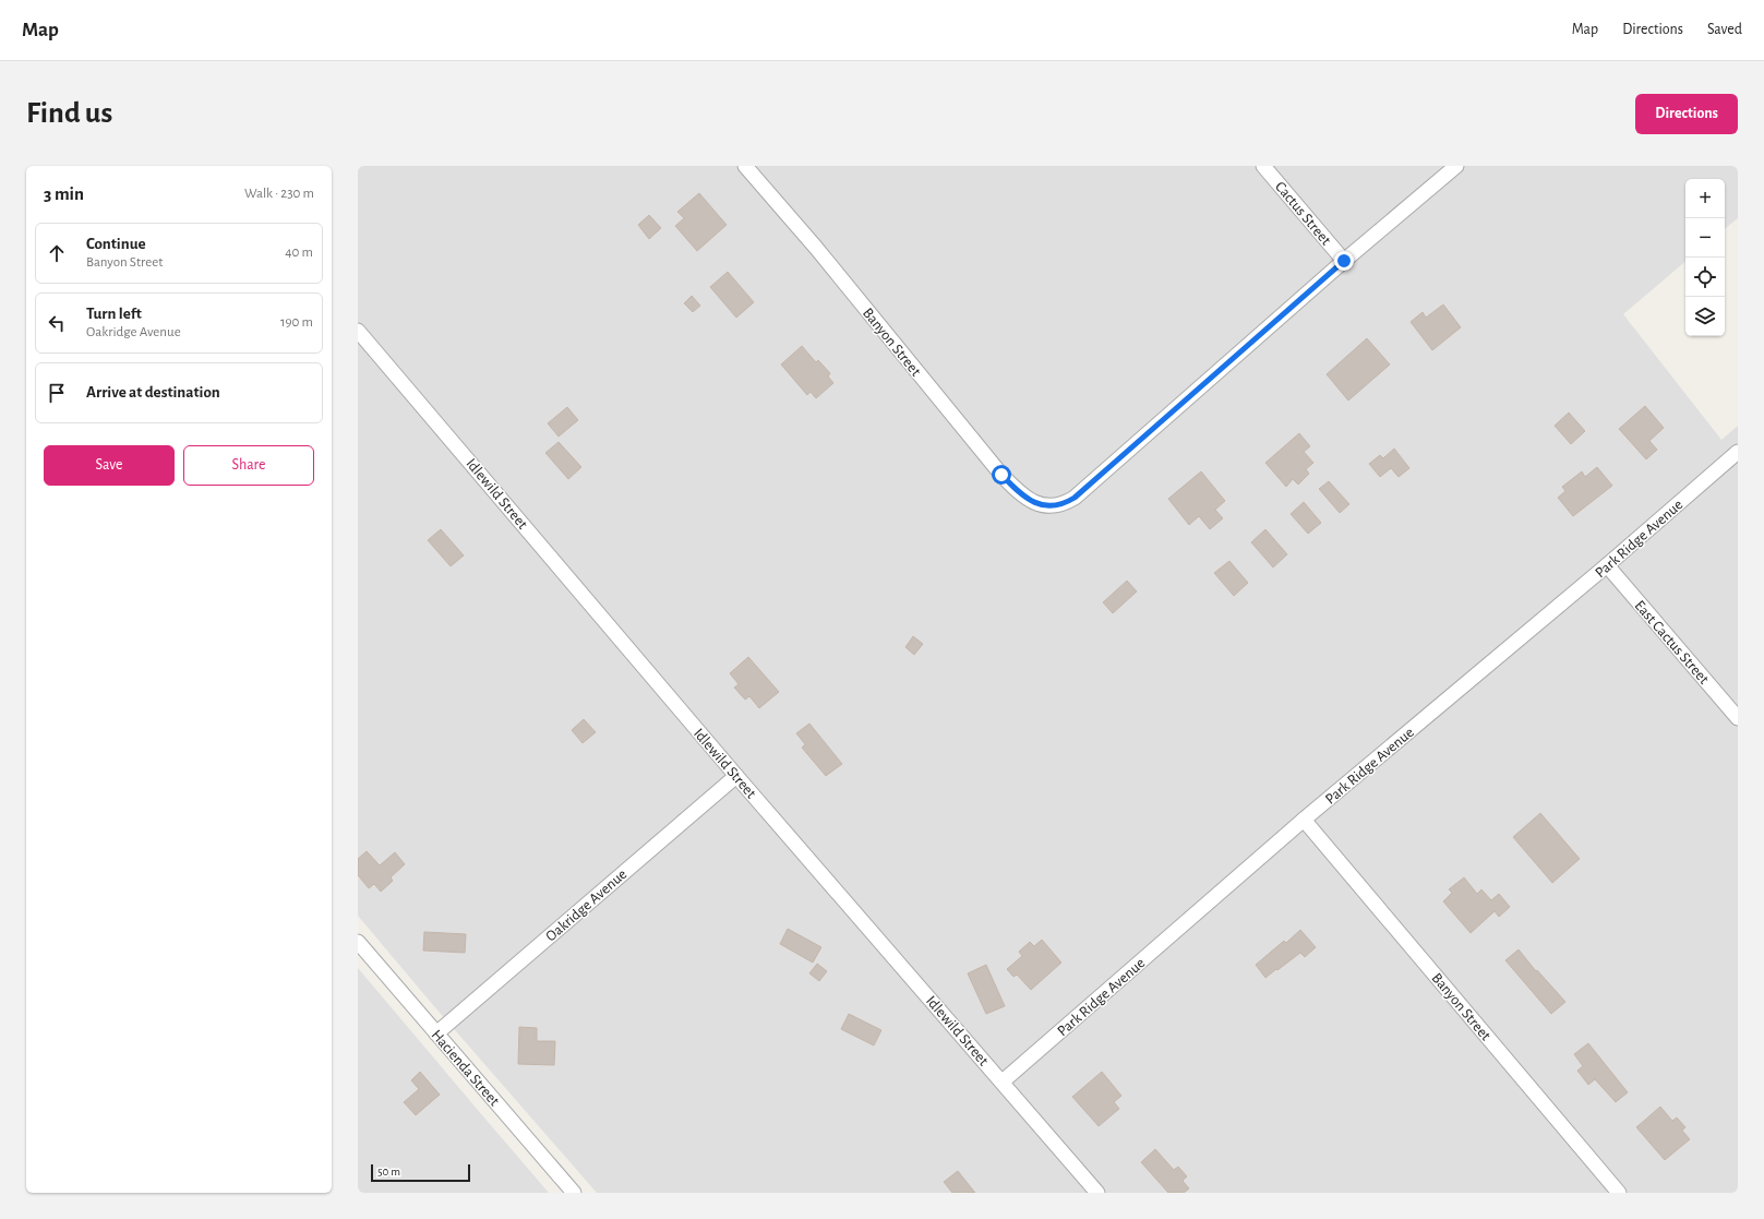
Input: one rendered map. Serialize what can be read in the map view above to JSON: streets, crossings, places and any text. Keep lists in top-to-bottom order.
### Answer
{
  "streets": {
    "street": [
      "Cactus Street",
      "Banyon Street",
      "Idlewild Street",
      "Park Ridge Avenue",
      "East Cactus Street",
      "Oakridge Avenue",
      "Hacienda Street"
    ]
  },
  "crossings": [
    ["Cactus Street", "Banyon Street"],
    ["Banyon Street", "Park Ridge Avenue"],
    ["Idlewild Street", "Park Ridge Avenue"],
    ["Idlewild Street", "Oakridge Avenue"],
    ["Park Ridge Avenue", "East Cactus Street"],
    ["Oakridge Avenue", "Hacienda Street"]
  ],
  "scale_bar": "50 m",
  "page": {
    "header": "Map",
    "nav": ["Map", "Directions", "Saved"],
    "buttons": [
      "Directions",
      ["Save", "Share"]
    ],
    "title": "Find us",
    "heading": ["3 min", "Walk · 230 m"],
    "map_buttons": ["+", "−"],
    "list": [
      ["Continue", "Banyon Street", "40 m"],
      ["Turn left", "Oakridge Avenue", "190 m"],
      "Arrive at destination"
    ],
    "scale": "50 m"
  }
}
